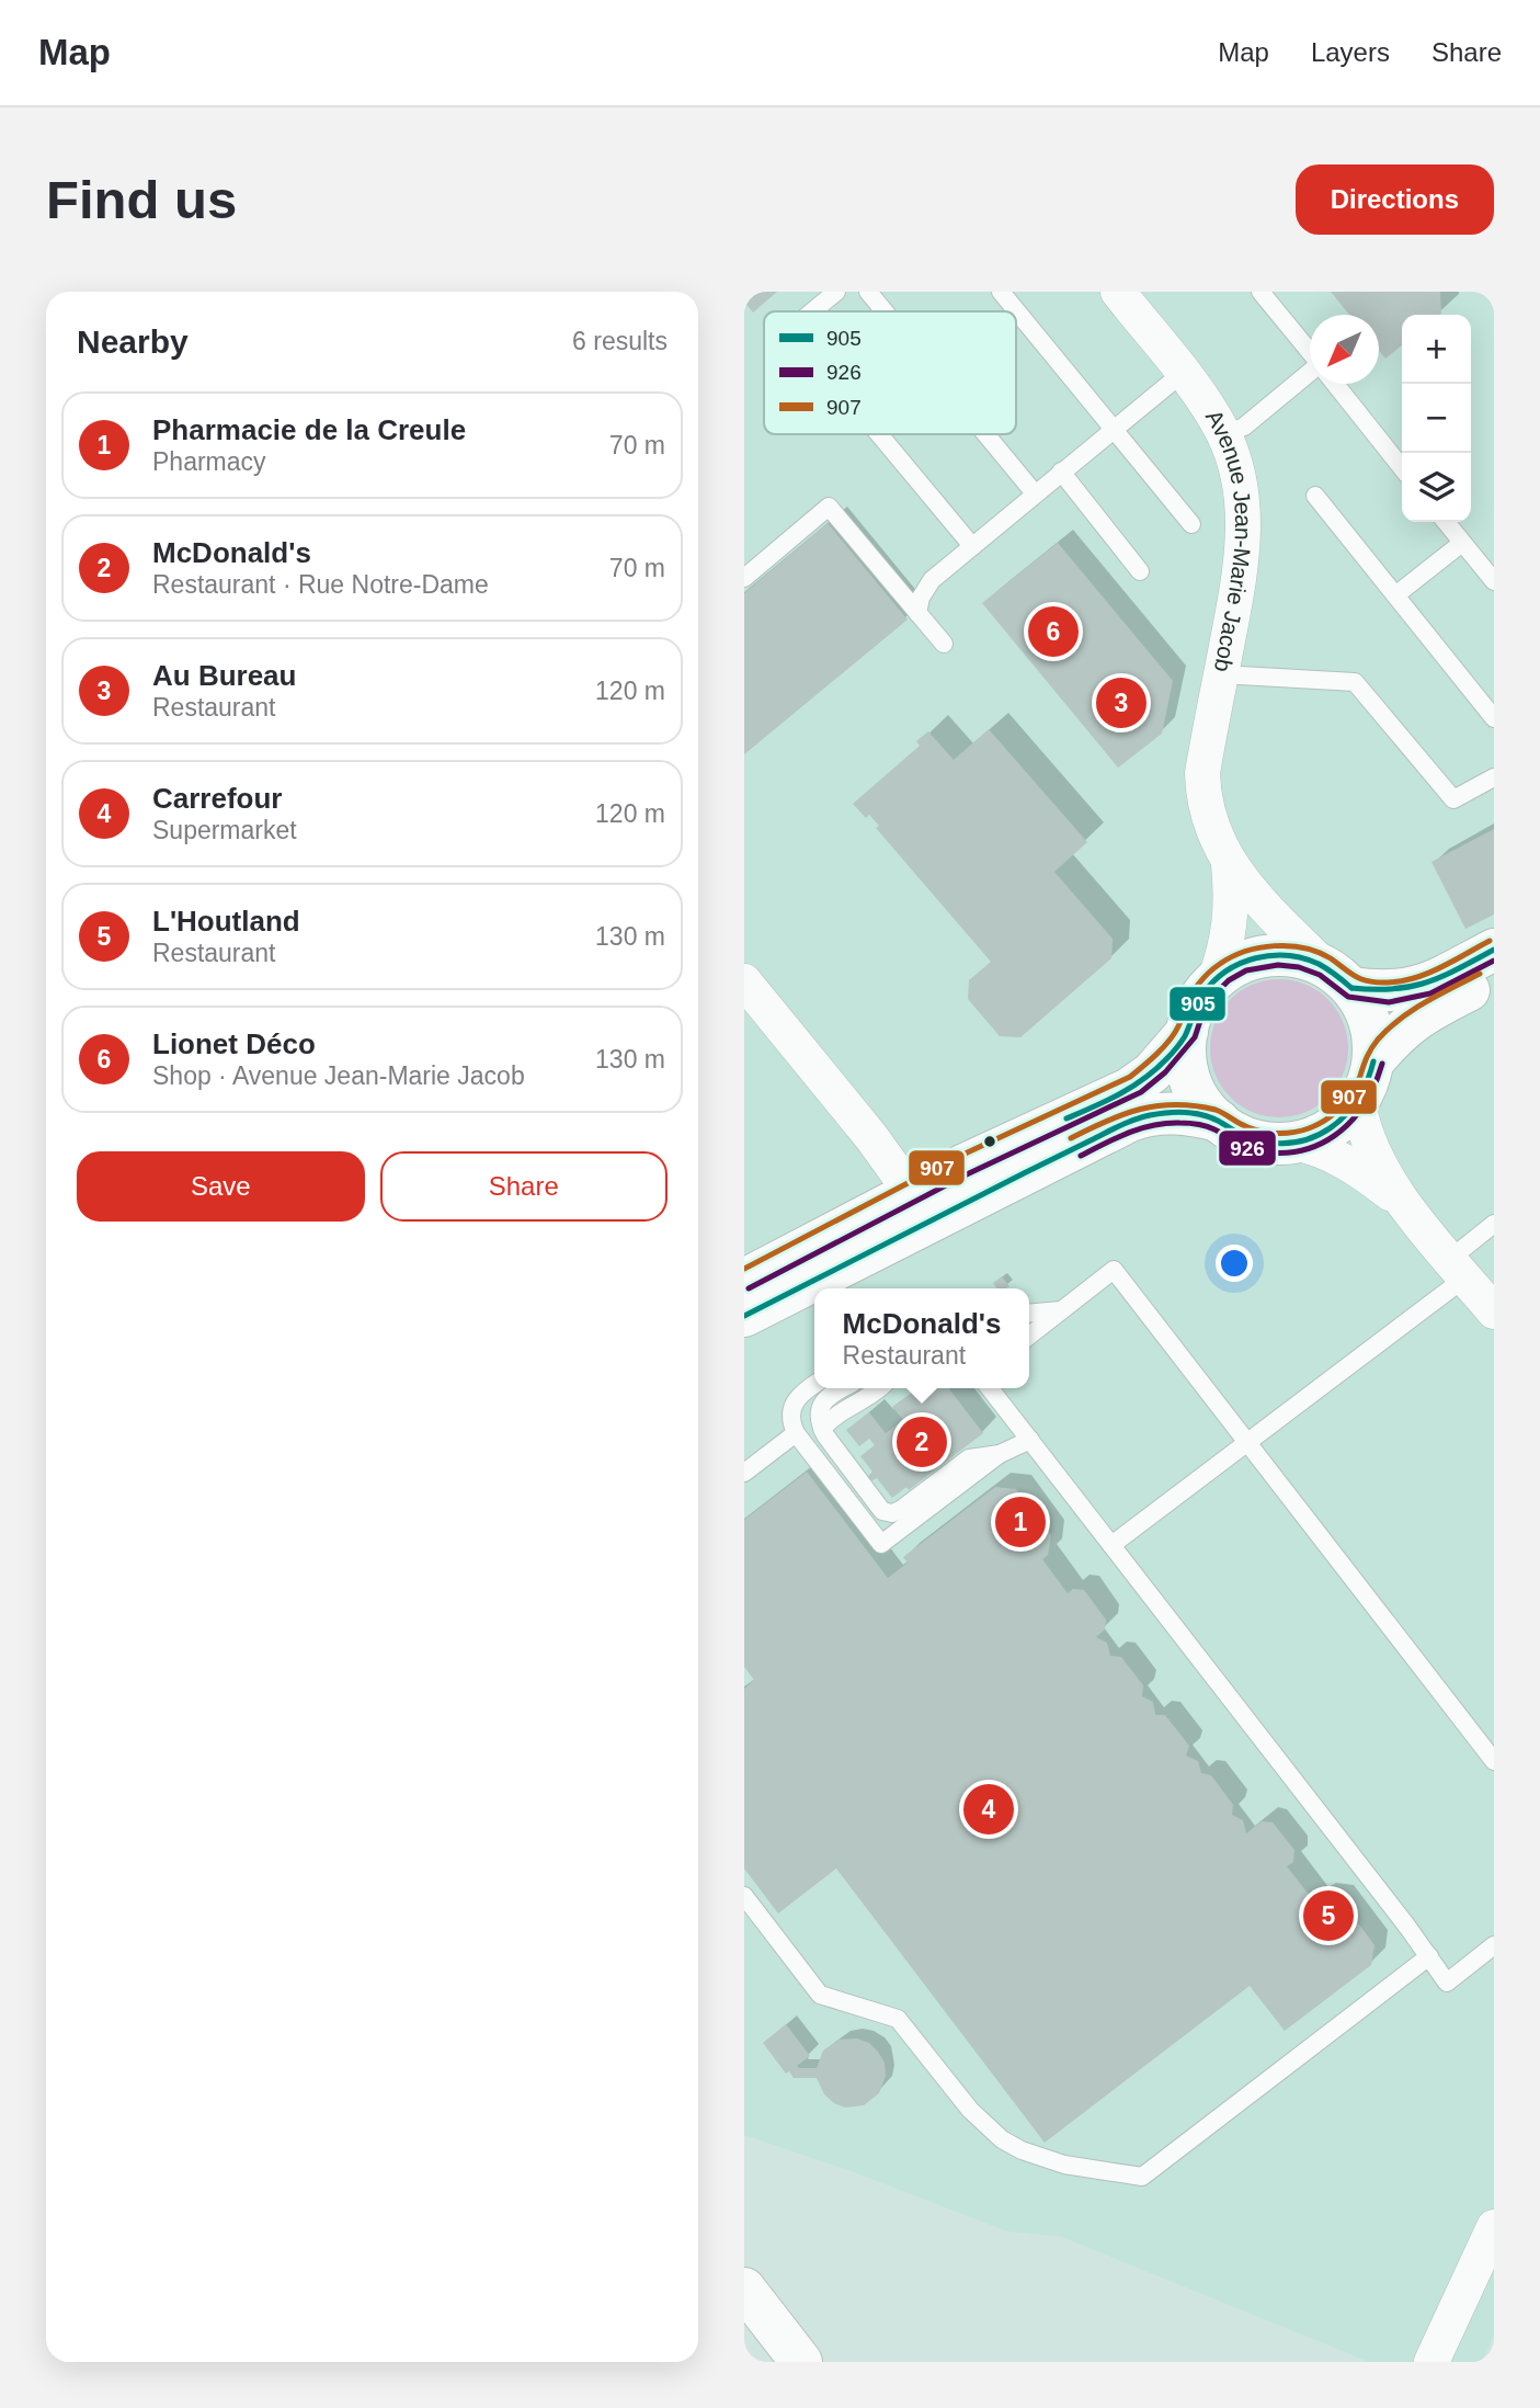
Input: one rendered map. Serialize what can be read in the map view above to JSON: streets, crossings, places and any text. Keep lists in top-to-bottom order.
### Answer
{
  "streets": {
    "street": ["Avenue Jean-Marie Jacob"]
  },
  "lines": ["transit line 907", "transit line 905", "transit line 926"],
  "legend": ["905", "926", "907"],
  "north": "bottom left",
  "page": {
    "header": "Map",
    "nav": ["Map", "Layers", "Share"],
    "buttons": [
      "Directions",
      ["Save", "Share"]
    ],
    "title": "Find us",
    "heading": ["Nearby", "6 results"],
    "map_buttons": ["+", "−"],
    "list": [
      {
        "mark": "1",
        "name": "Pharmacie de la Creule",
        "note": "Pharmacy",
        "value": "70 m"
      },
      {
        "mark": "2",
        "name": "McDonald's",
        "note": "Restaurant · Rue Notre-Dame",
        "value": "70 m"
      },
      {
        "mark": "3",
        "name": "Au Bureau",
        "note": "Restaurant",
        "value": "120 m"
      },
      {
        "mark": "4",
        "name": "Carrefour",
        "note": "Supermarket",
        "value": "120 m"
      },
      {
        "mark": "5",
        "name": "L'Houtland",
        "note": "Restaurant",
        "value": "130 m"
      },
      {
        "mark": "6",
        "name": "Lionet Déco",
        "note": "Shop · Avenue Jean-Marie Jacob",
        "value": "130 m"
      }
    ],
    "pins": [
      "6",
      "3",
      "2",
      "1",
      "4",
      "5"
    ],
    "popup": ["McDonald's", "Restaurant"]
  }
}
